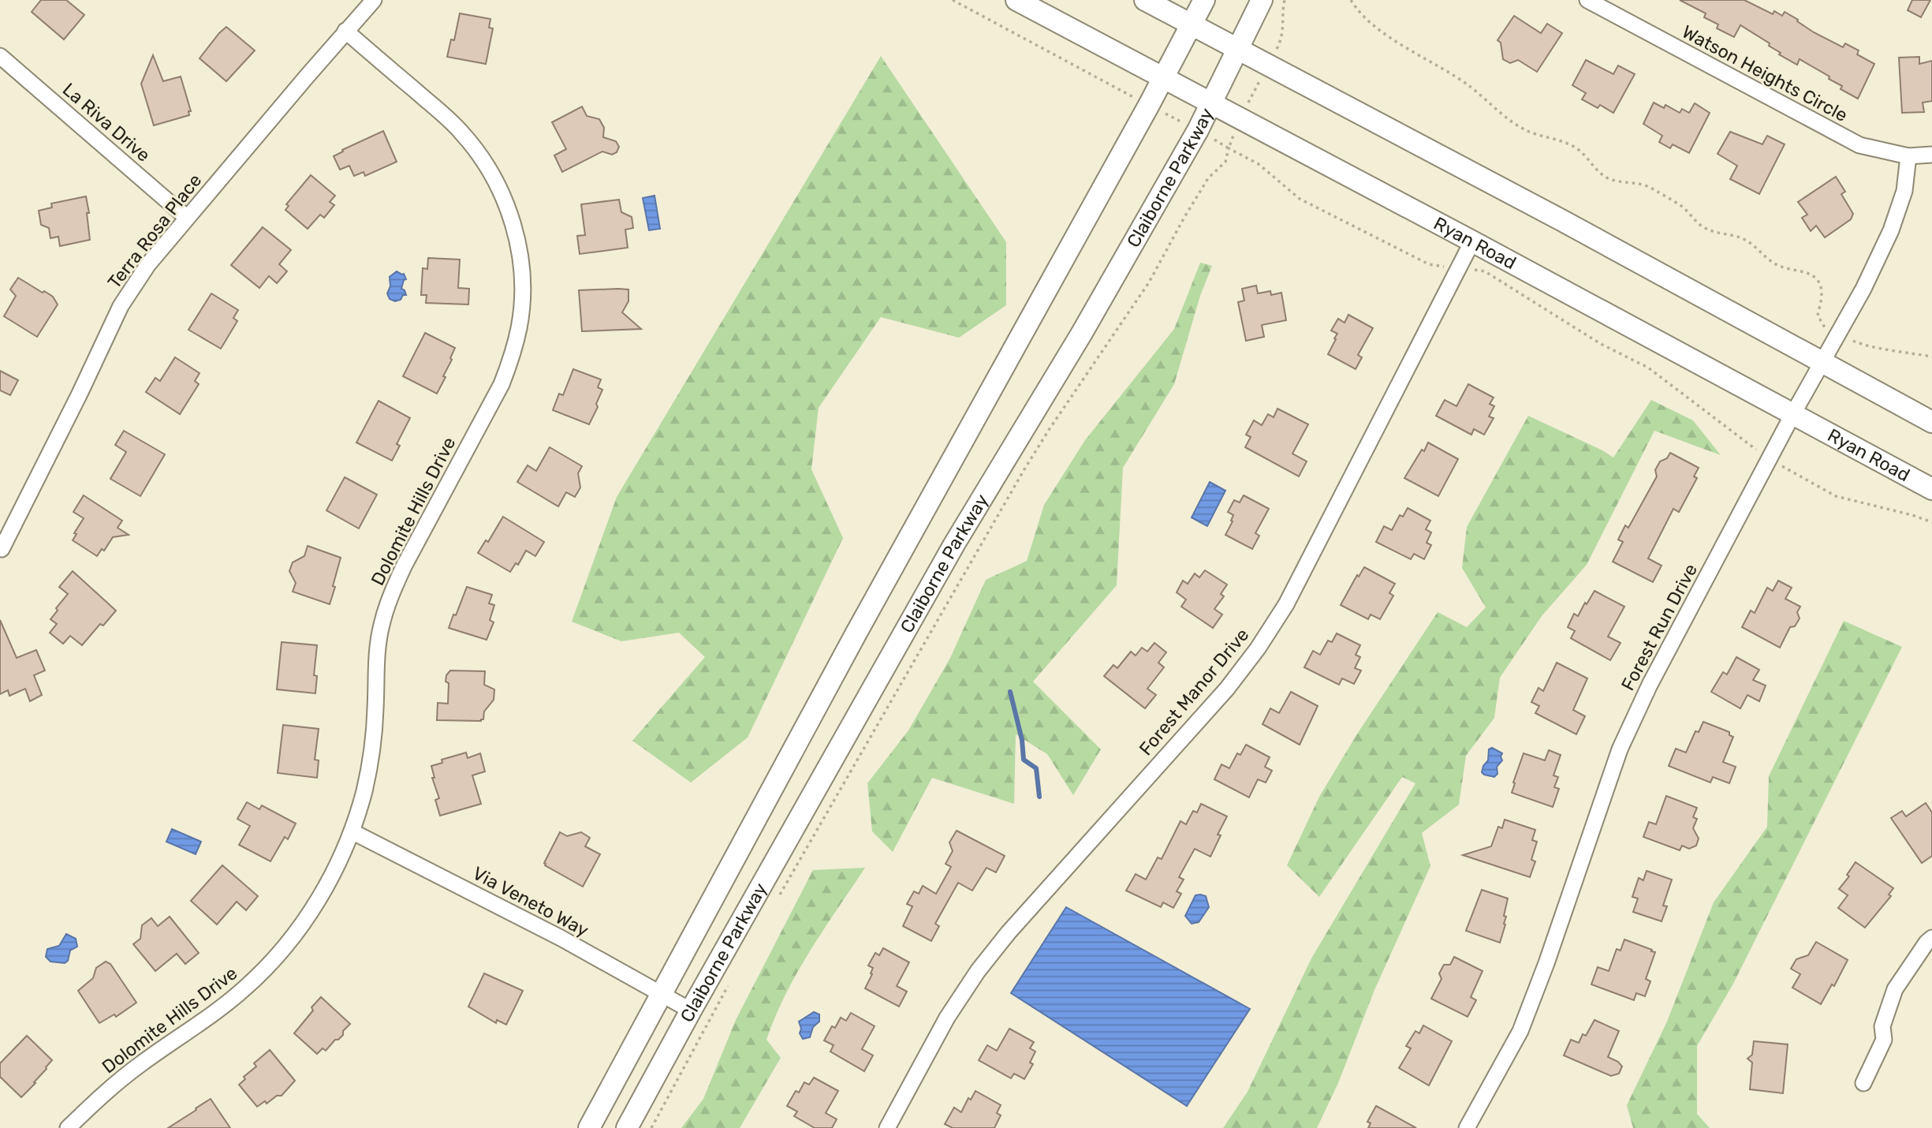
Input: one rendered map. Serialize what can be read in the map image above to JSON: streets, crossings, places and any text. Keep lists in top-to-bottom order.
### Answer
{
  "streets": {
    "main road": ["Claiborne Parkway", "Ryan Road"],
    "street": [
      "Watson Heights Circle",
      "La Riva Drive",
      "Terra Rosa Place",
      "Dolomite Hills Drive",
      "Forest Run Drive",
      "Forest Manor Drive",
      "Via Veneto Way"
    ]
  },
  "crossings": [
    ["Watson Heights Circle", "Forest Run Drive"],
    ["La Riva Drive", "Terra Rosa Place"],
    ["Claiborne Parkway", "Ryan Road"],
    ["Claiborne Parkway", "Via Veneto Way"],
    ["Terra Rosa Place", "Dolomite Hills Drive"],
    ["Ryan Road", "Forest Run Drive"],
    ["Ryan Road", "Forest Manor Drive"],
    ["Dolomite Hills Drive", "Via Veneto Way"]
  ]
}
